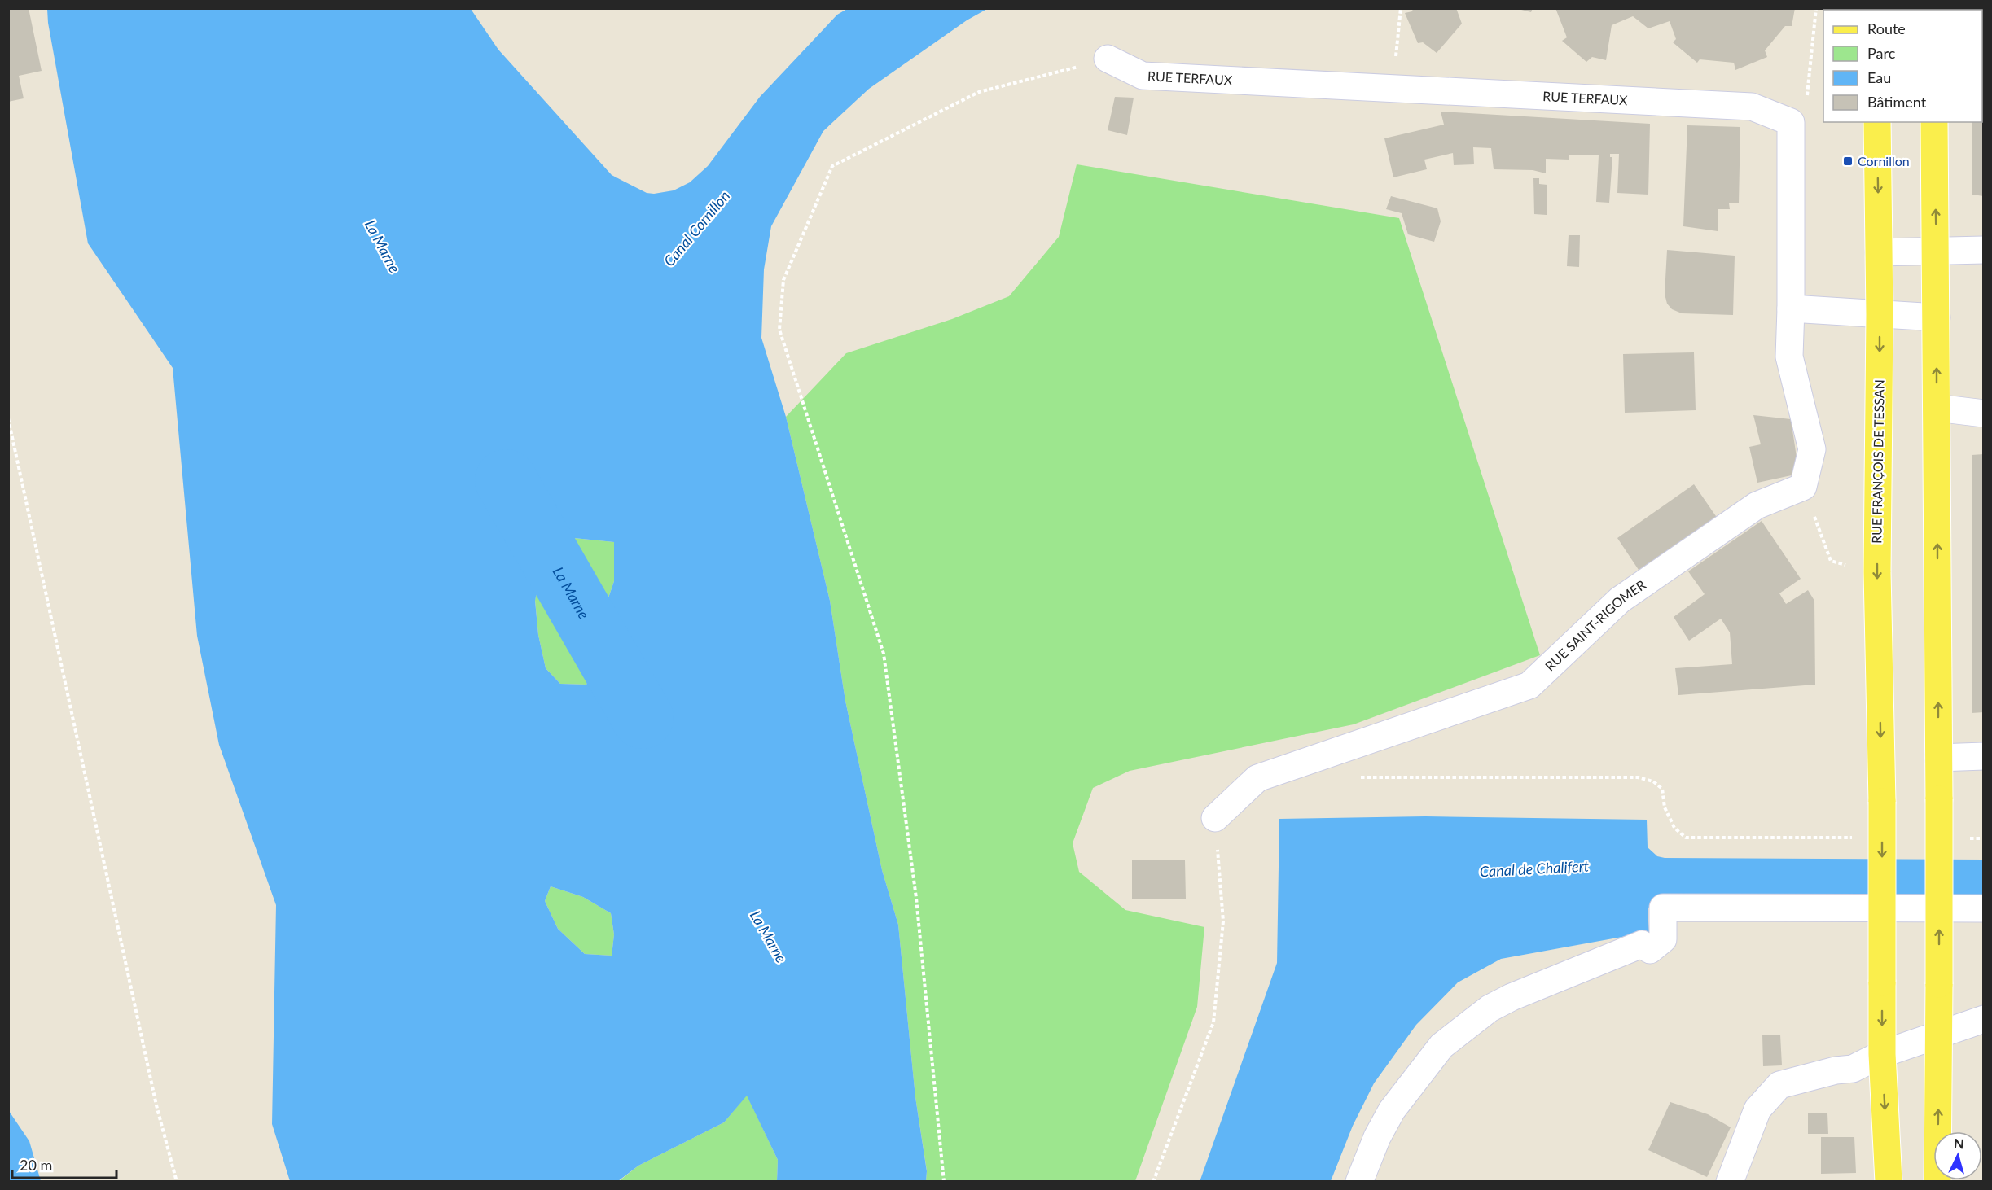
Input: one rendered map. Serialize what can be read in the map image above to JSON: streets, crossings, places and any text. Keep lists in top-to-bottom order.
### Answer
{
  "streets": {
    "main road": ["RUE FRANÇOIS DE TESSAN"],
    "street": ["RUE TERFAUX", "RUE SAINT-RIGOMER"]
  },
  "water": ["Canal Cornillon", "La Marne", "Canal de Chalifert"],
  "places": {
    "transit": ["Cornillon"]
  },
  "legend": [
    "Route",
    "Parc",
    "Eau",
    "Bâtiment"
  ],
  "scale_bar": "20 m",
  "north": "top"
}
